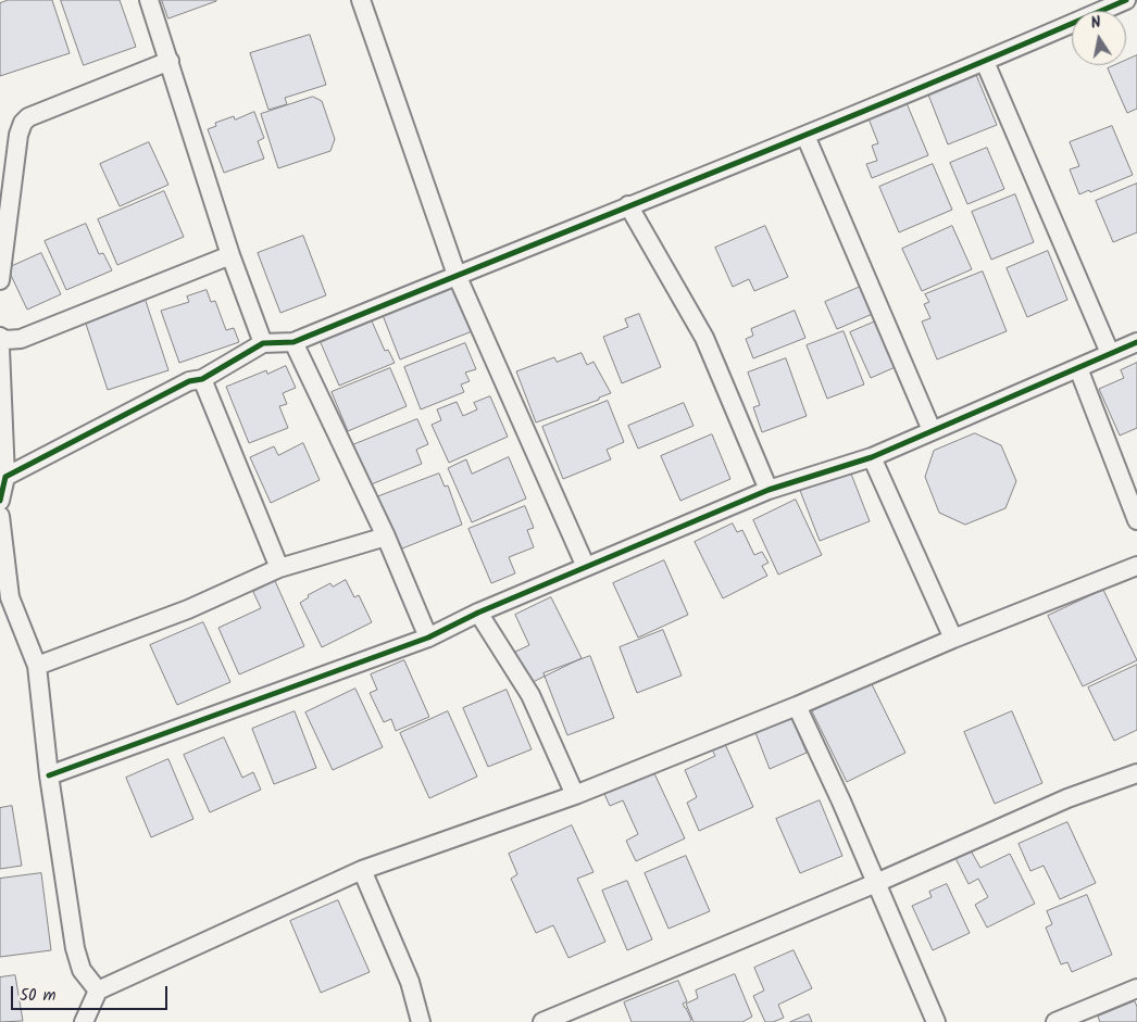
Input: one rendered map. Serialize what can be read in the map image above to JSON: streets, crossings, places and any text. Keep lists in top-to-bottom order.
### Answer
{
  "scale_bar": "50 m",
  "north": "top"
}
